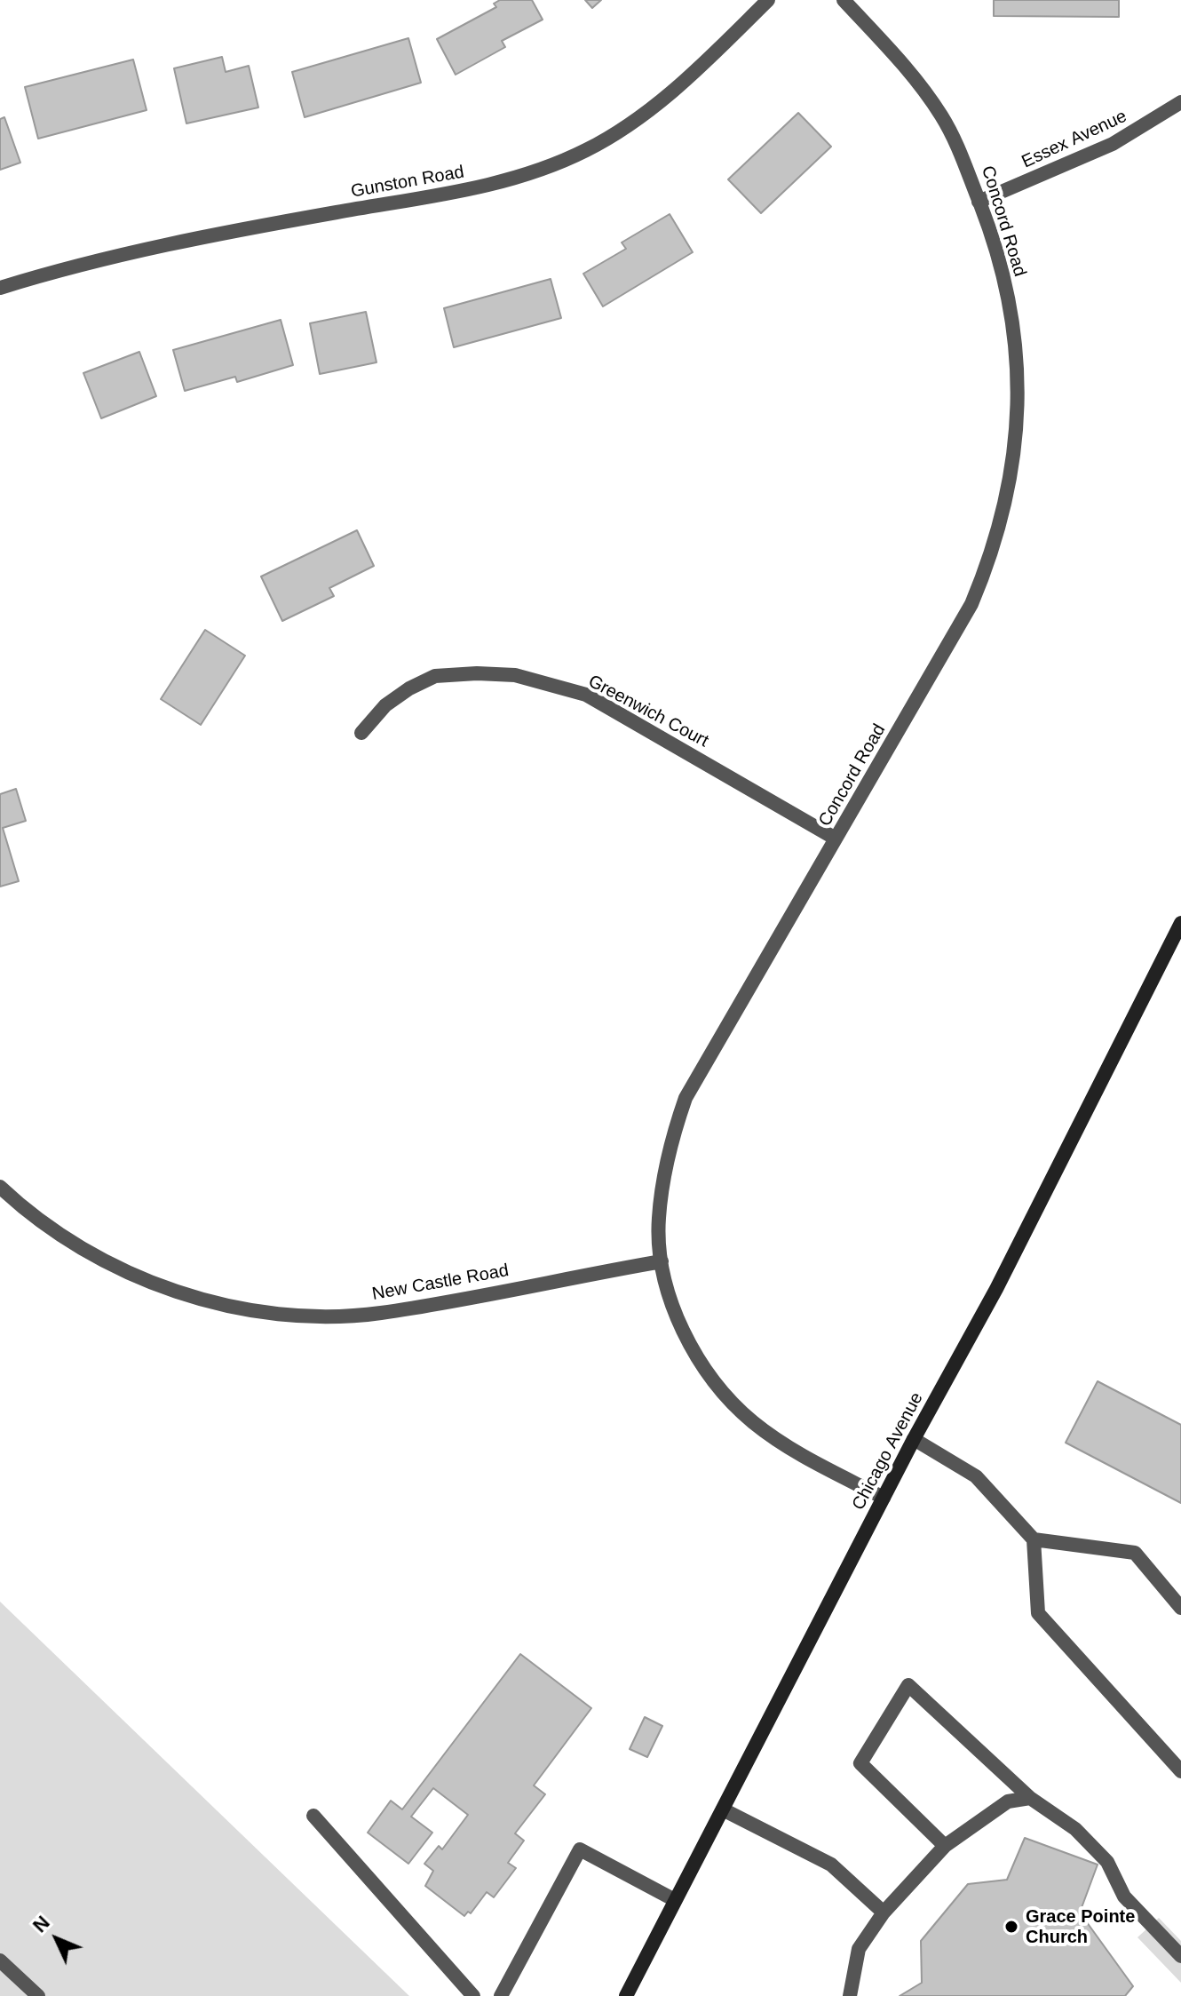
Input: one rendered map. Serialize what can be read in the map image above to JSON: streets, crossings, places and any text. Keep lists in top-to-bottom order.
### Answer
{
  "streets": {
    "main road": ["Chicago Avenue"],
    "street": [
      "Essex Avenue",
      "Gunston Road",
      "Concord Road",
      "Greenwich Court",
      "New Castle Road"
    ]
  },
  "crossings": [
    ["Essex Avenue", "Concord Road"],
    ["Concord Road", "Greenwich Court"],
    ["Concord Road", "New Castle Road"],
    ["Concord Road", "Chicago Avenue"]
  ],
  "places": ["Grace Pointe Church"],
  "north": "top left"
}
